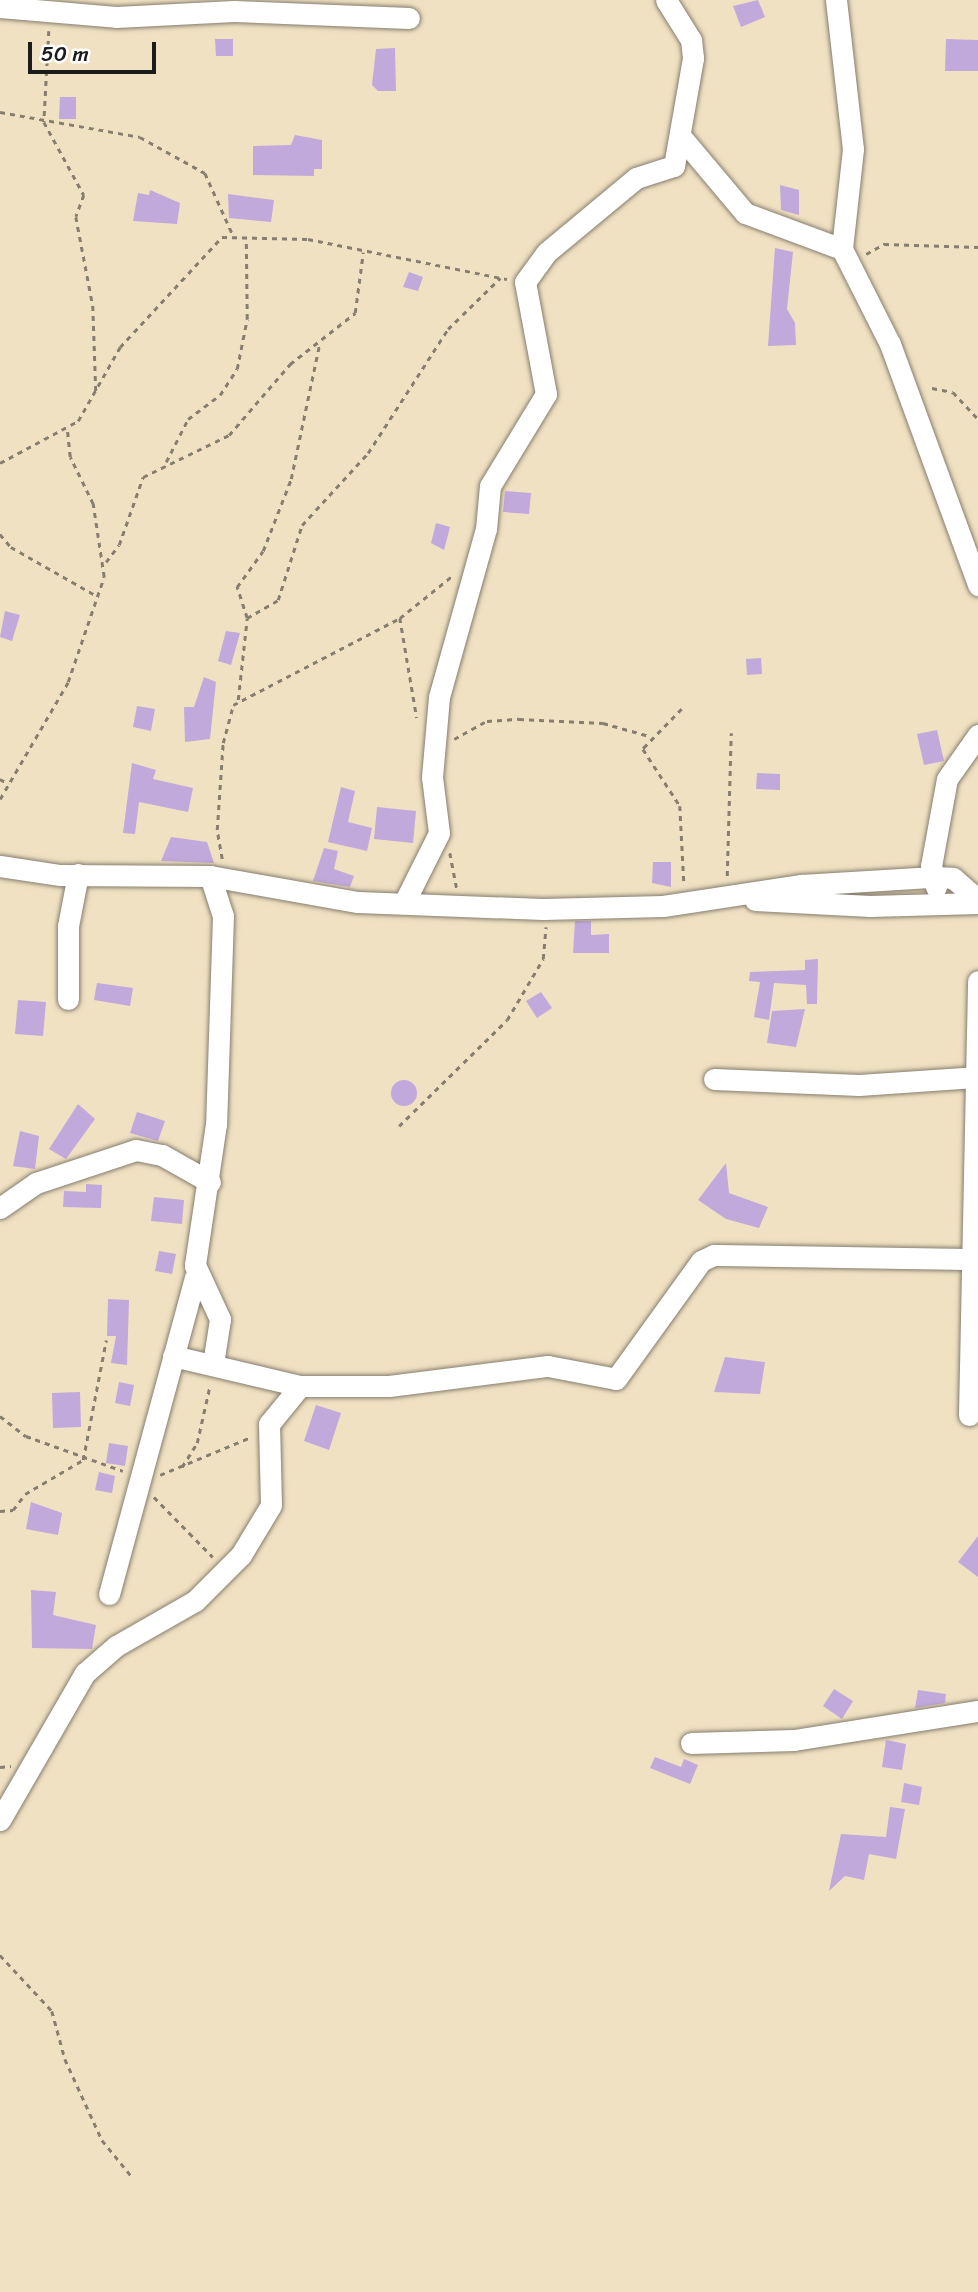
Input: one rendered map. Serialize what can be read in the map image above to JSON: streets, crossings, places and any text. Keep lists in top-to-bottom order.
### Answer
{
  "scale_bar": "50 m"
}
